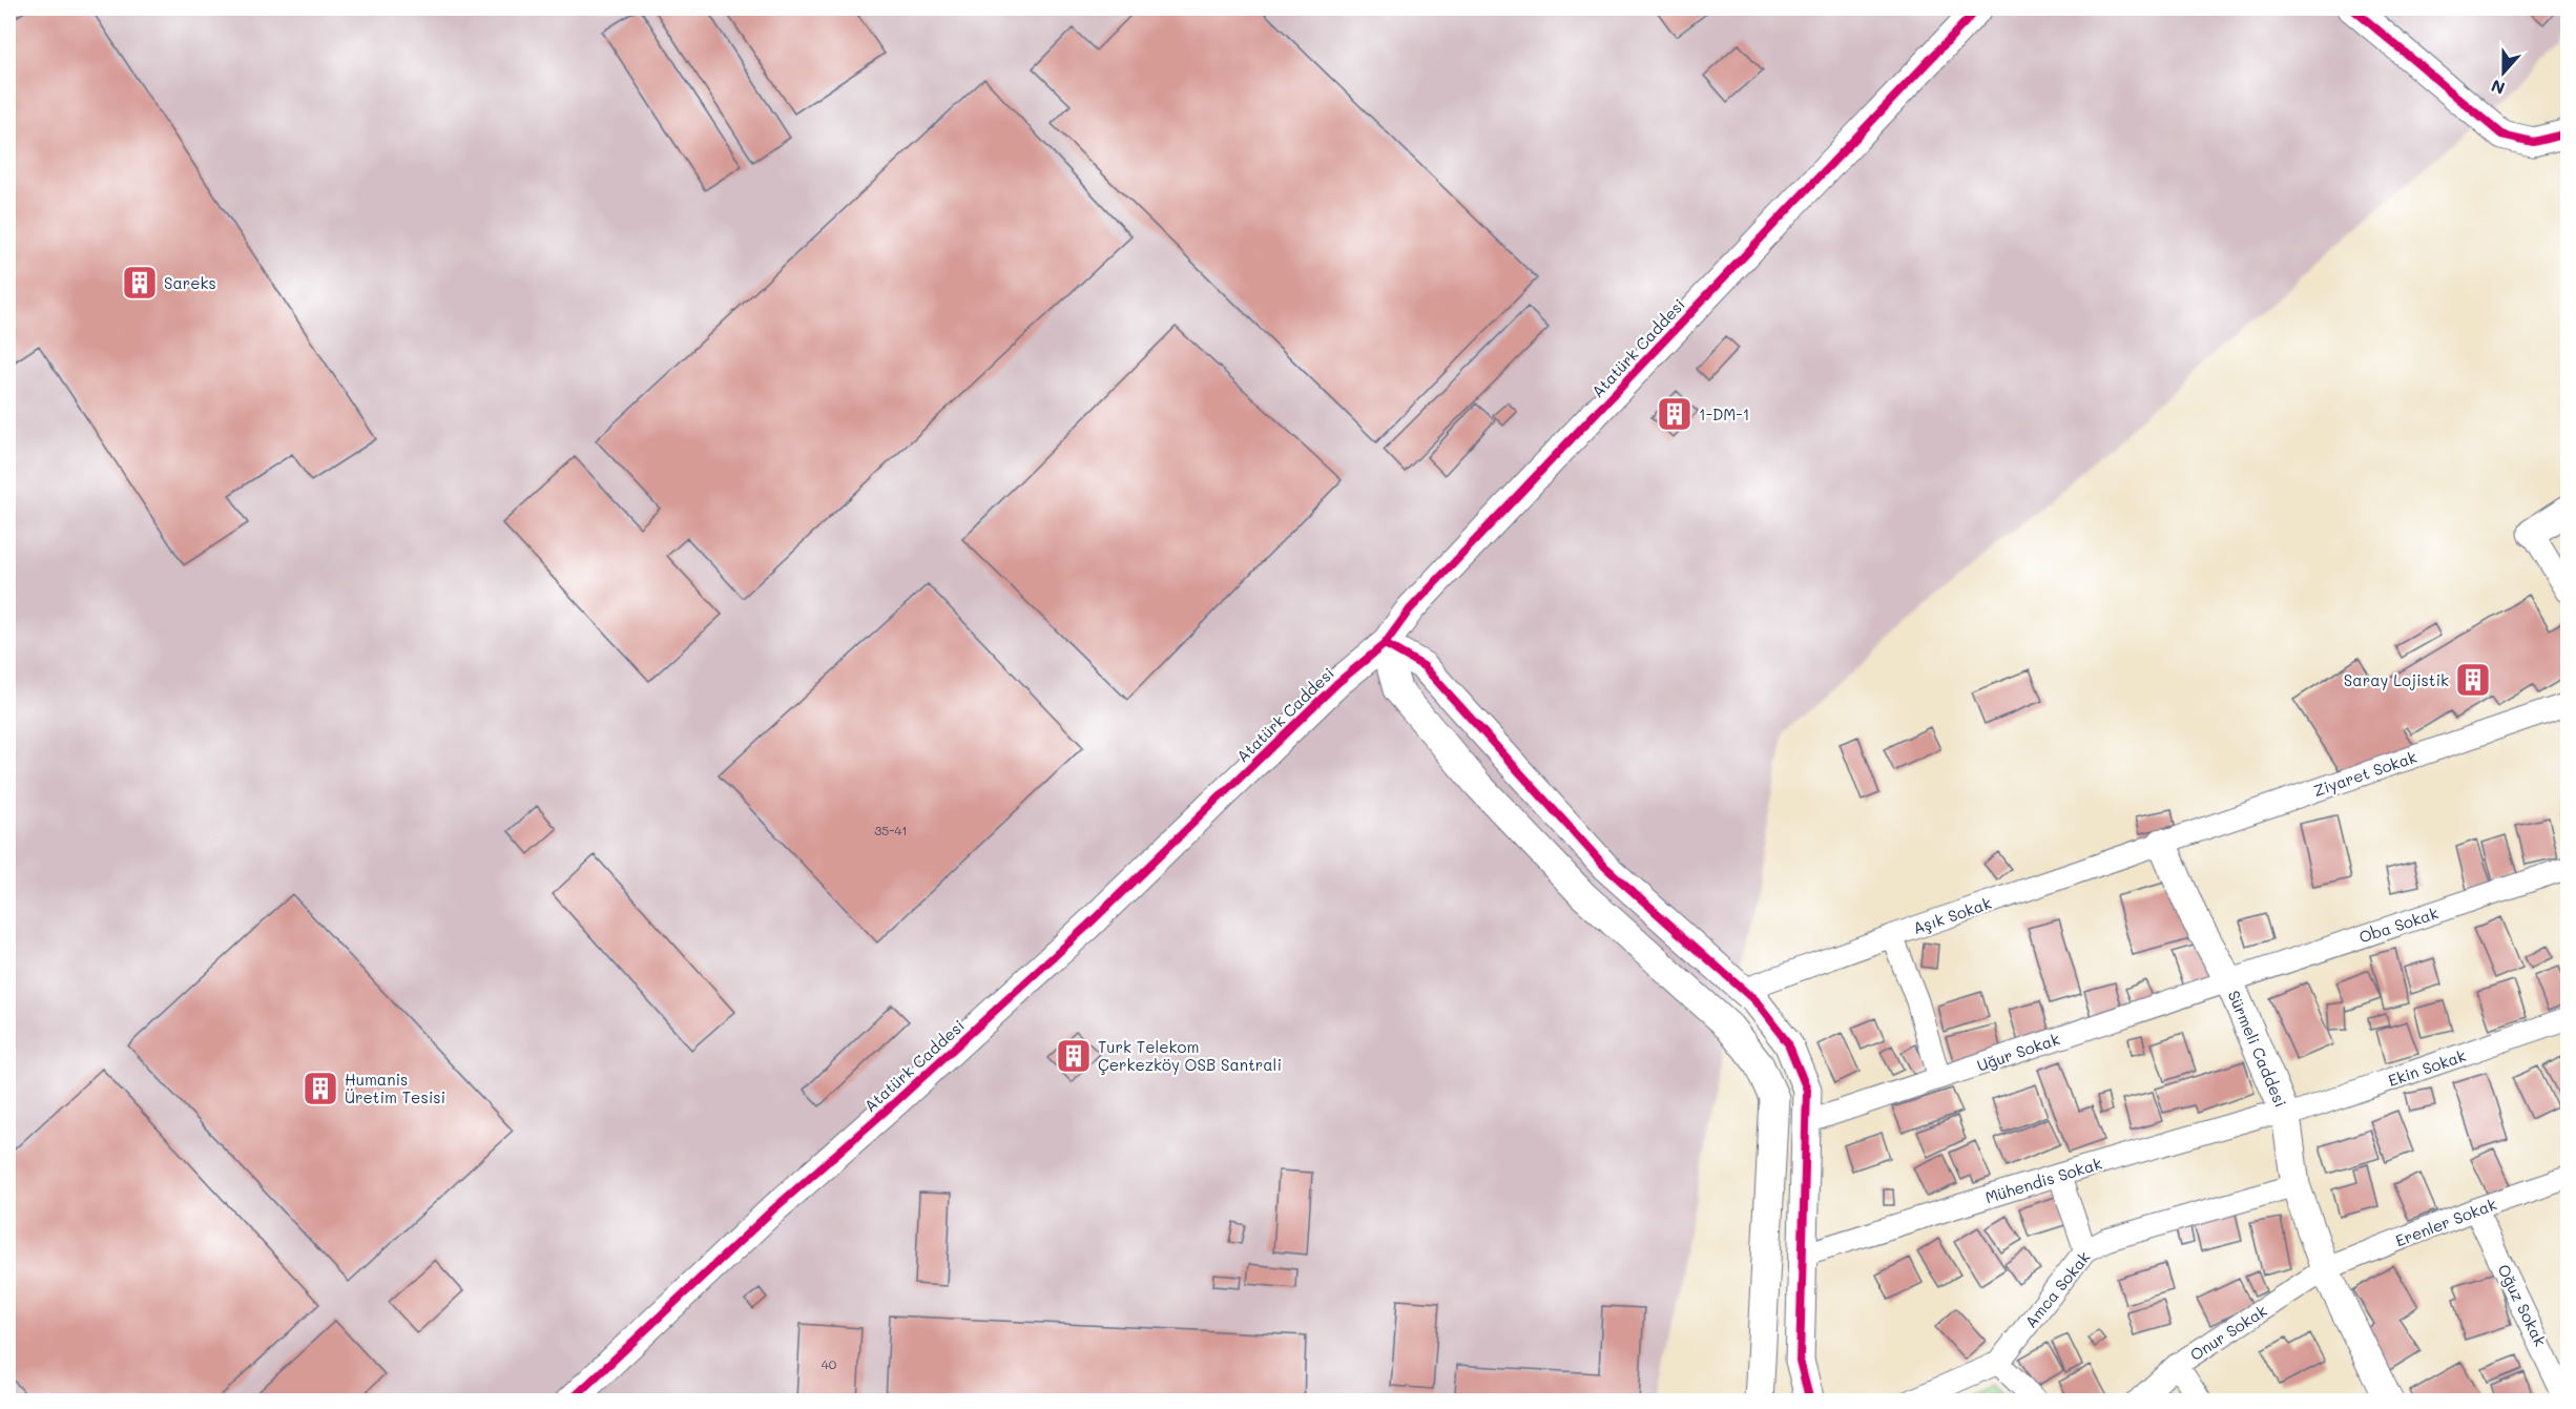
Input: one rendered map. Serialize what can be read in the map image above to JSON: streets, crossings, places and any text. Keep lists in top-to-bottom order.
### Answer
{
  "streets": {
    "street": [
      "Atatürk Caddesi",
      "Ziyaret Sokak",
      "Aşık Sokak",
      "Oba Sokak",
      "Sürmeli Caddesi",
      "Uğur Sokak",
      "Ekin Sokak",
      "Mühendis Sokak",
      "Erenler Sokak",
      "Amca Sokak",
      "Oğuz Sokak",
      "Onur Sokak"
    ]
  },
  "crossings": [
    ["Ziyaret Sokak", "Aşık Sokak"],
    ["Ziyaret Sokak", "Sürmeli Caddesi"],
    ["Aşık Sokak", "Sürmeli Caddesi"],
    ["Oba Sokak", "Sürmeli Caddesi"],
    ["Oba Sokak", "Uğur Sokak"],
    ["Sürmeli Caddesi", "Uğur Sokak"],
    ["Sürmeli Caddesi", "Ekin Sokak"],
    ["Sürmeli Caddesi", "Mühendis Sokak"],
    ["Sürmeli Caddesi", "Erenler Sokak"],
    ["Sürmeli Caddesi", "Amca Sokak"],
    ["Sürmeli Caddesi", "Onur Sokak"],
    ["Ekin Sokak", "Mühendis Sokak"],
    ["Erenler Sokak", "Oğuz Sokak"],
    ["Erenler Sokak", "Onur Sokak"]
  ],
  "places": {
    "building": [
      "Sareks",
      "1-DM-1",
      "Saray Lojistik",
      "Turk Telekom Çerkezköy OSB Santrali",
      "Humanis Üretim Tesisi"
    ]
  },
  "house_numbers": ["35-41", "40"],
  "north": "bottom"
}
